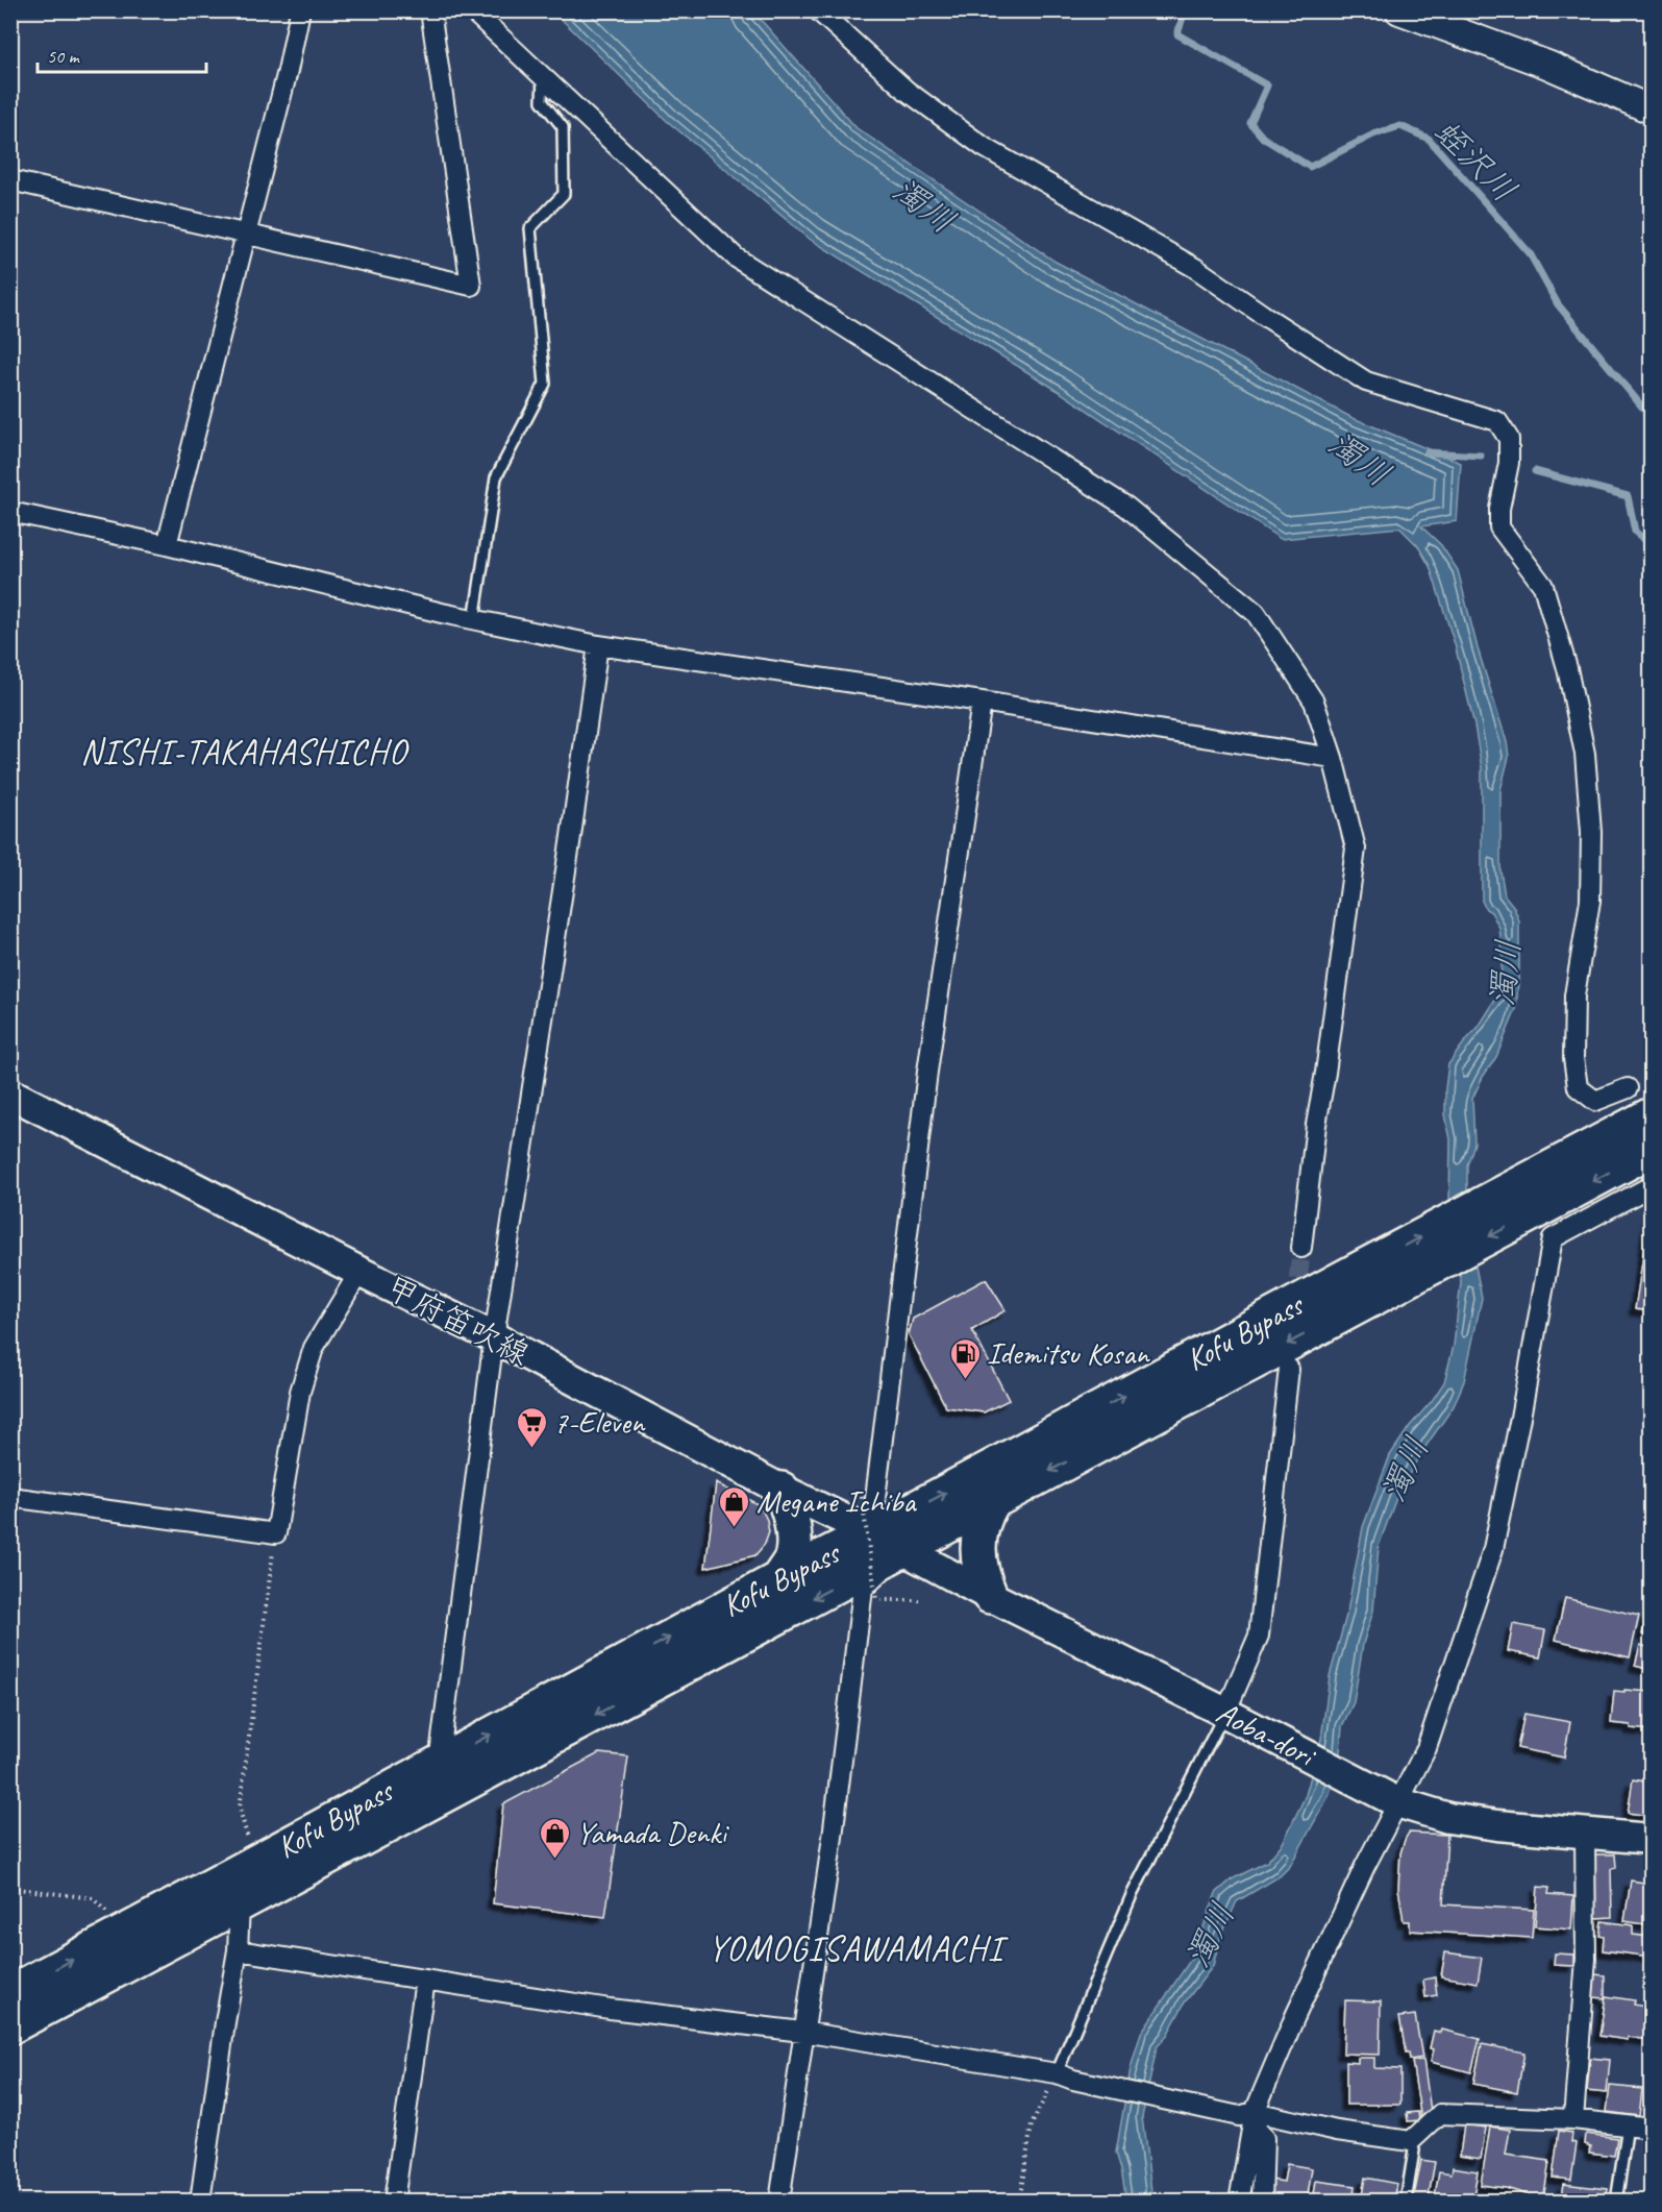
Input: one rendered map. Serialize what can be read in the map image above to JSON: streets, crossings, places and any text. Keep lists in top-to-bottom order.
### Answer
{
  "streets": {
    "highway": ["Kofu Bypass"],
    "main road": ["甲府笛吹線", "Aoba-dori"]
  },
  "crossings": [
    ["甲府笛吹線", "Kofu Bypass"],
    ["甲府笛吹線", "Aoba-dori"],
    ["Kofu Bypass", "Aoba-dori"]
  ],
  "districts": ["NISHI-TAKAHASHICHO", "YOMOGISAWAMACHI"],
  "water": ["蛭沢川", "濁川"],
  "places": {
    "fuel station": ["Idemitsu Kosan"],
    "supermarket": ["7-Eleven"],
    "shop": ["Megane Ichiba", "Yamada Denki"]
  },
  "scale_bar": "50 m"
}
